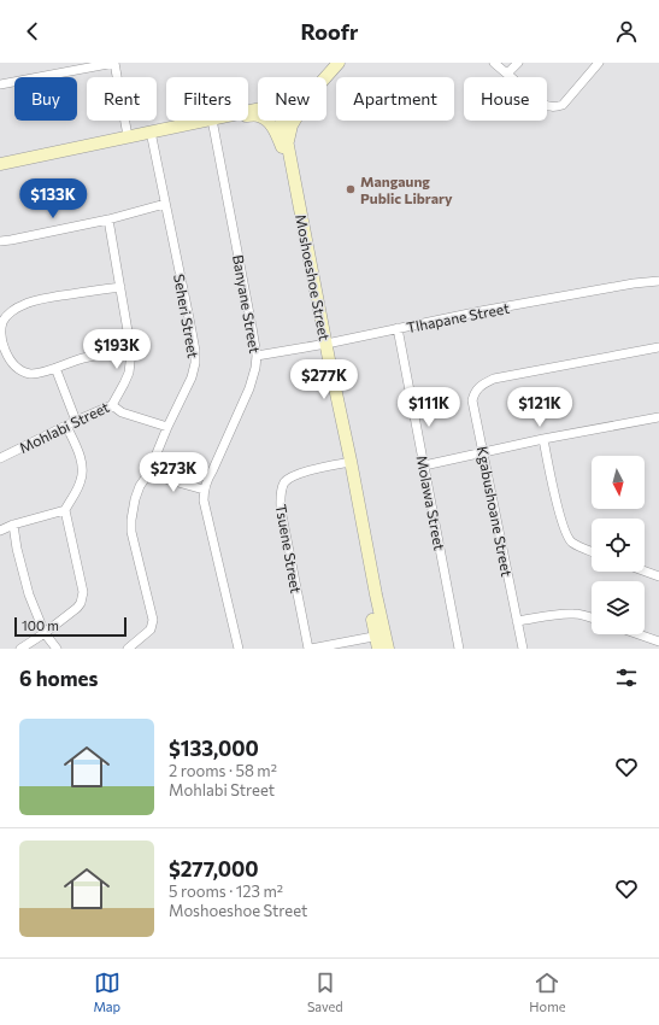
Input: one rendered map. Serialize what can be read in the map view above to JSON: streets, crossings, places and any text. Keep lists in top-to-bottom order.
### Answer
{
  "streets": {
    "street": [
      "Moshoeshoe Street",
      "Banyane Street",
      "Seheri Street",
      "Tlhapane Street",
      "Mohlabi Street",
      "Molawa Street",
      "Kgabushoane Street",
      "Tsuene Street"
    ]
  },
  "crossings": [
    ["Moshoeshoe Street", "Tlhapane Street"],
    ["Moshoeshoe Street", "Tsuene Street"],
    ["Banyane Street", "Tlhapane Street"],
    ["Tlhapane Street", "Molawa Street"]
  ],
  "places": ["Mangaung Public Library"],
  "scale_bar": "100 m",
  "north": "bottom",
  "page": {
    "header": "Roofr",
    "chip": [
      "Buy",
      "Rent",
      "Filters",
      "New",
      "Apartment",
      "House"
    ],
    "price": [
      "$133K",
      "$193K",
      "$277K",
      "$111K",
      "$121K",
      "$273K"
    ],
    "scale": "100 m",
    "heading": "6 homes",
    "list": [
      {
        "name": "$133,000",
        "note": "2 rooms · 58 m² · Mohlabi Street"
      },
      {
        "name": "$277,000",
        "note": "5 rooms · 123 m² · Moshoeshoe Street"
      }
    ],
    "tabs": ["Map", "Saved", "Home"]
  }
}
